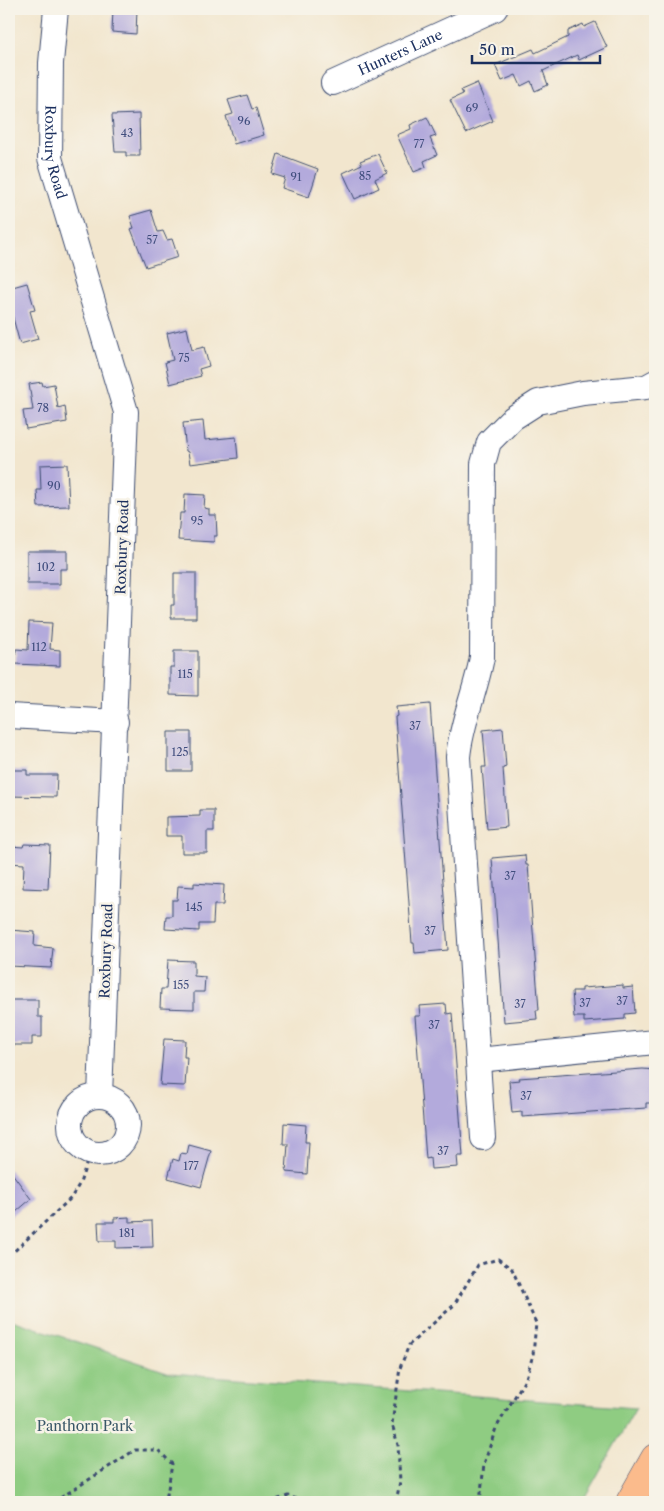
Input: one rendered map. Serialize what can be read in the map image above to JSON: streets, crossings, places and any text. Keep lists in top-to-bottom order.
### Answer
{
  "streets": {
    "street": ["Hunters Lane", "Roxbury Road"]
  },
  "parks": ["Panthorn Park"],
  "house_numbers": [
    "69",
    "96",
    "43",
    "77",
    "85",
    "91",
    "57",
    "75",
    "78",
    "90",
    "95",
    "102",
    "112",
    "115",
    "37",
    "125",
    "37",
    "145",
    "37",
    "155",
    "37",
    "37",
    "37",
    "37",
    "37",
    "37",
    "177",
    "181"
  ],
  "scale_bar": "50 m"
}
